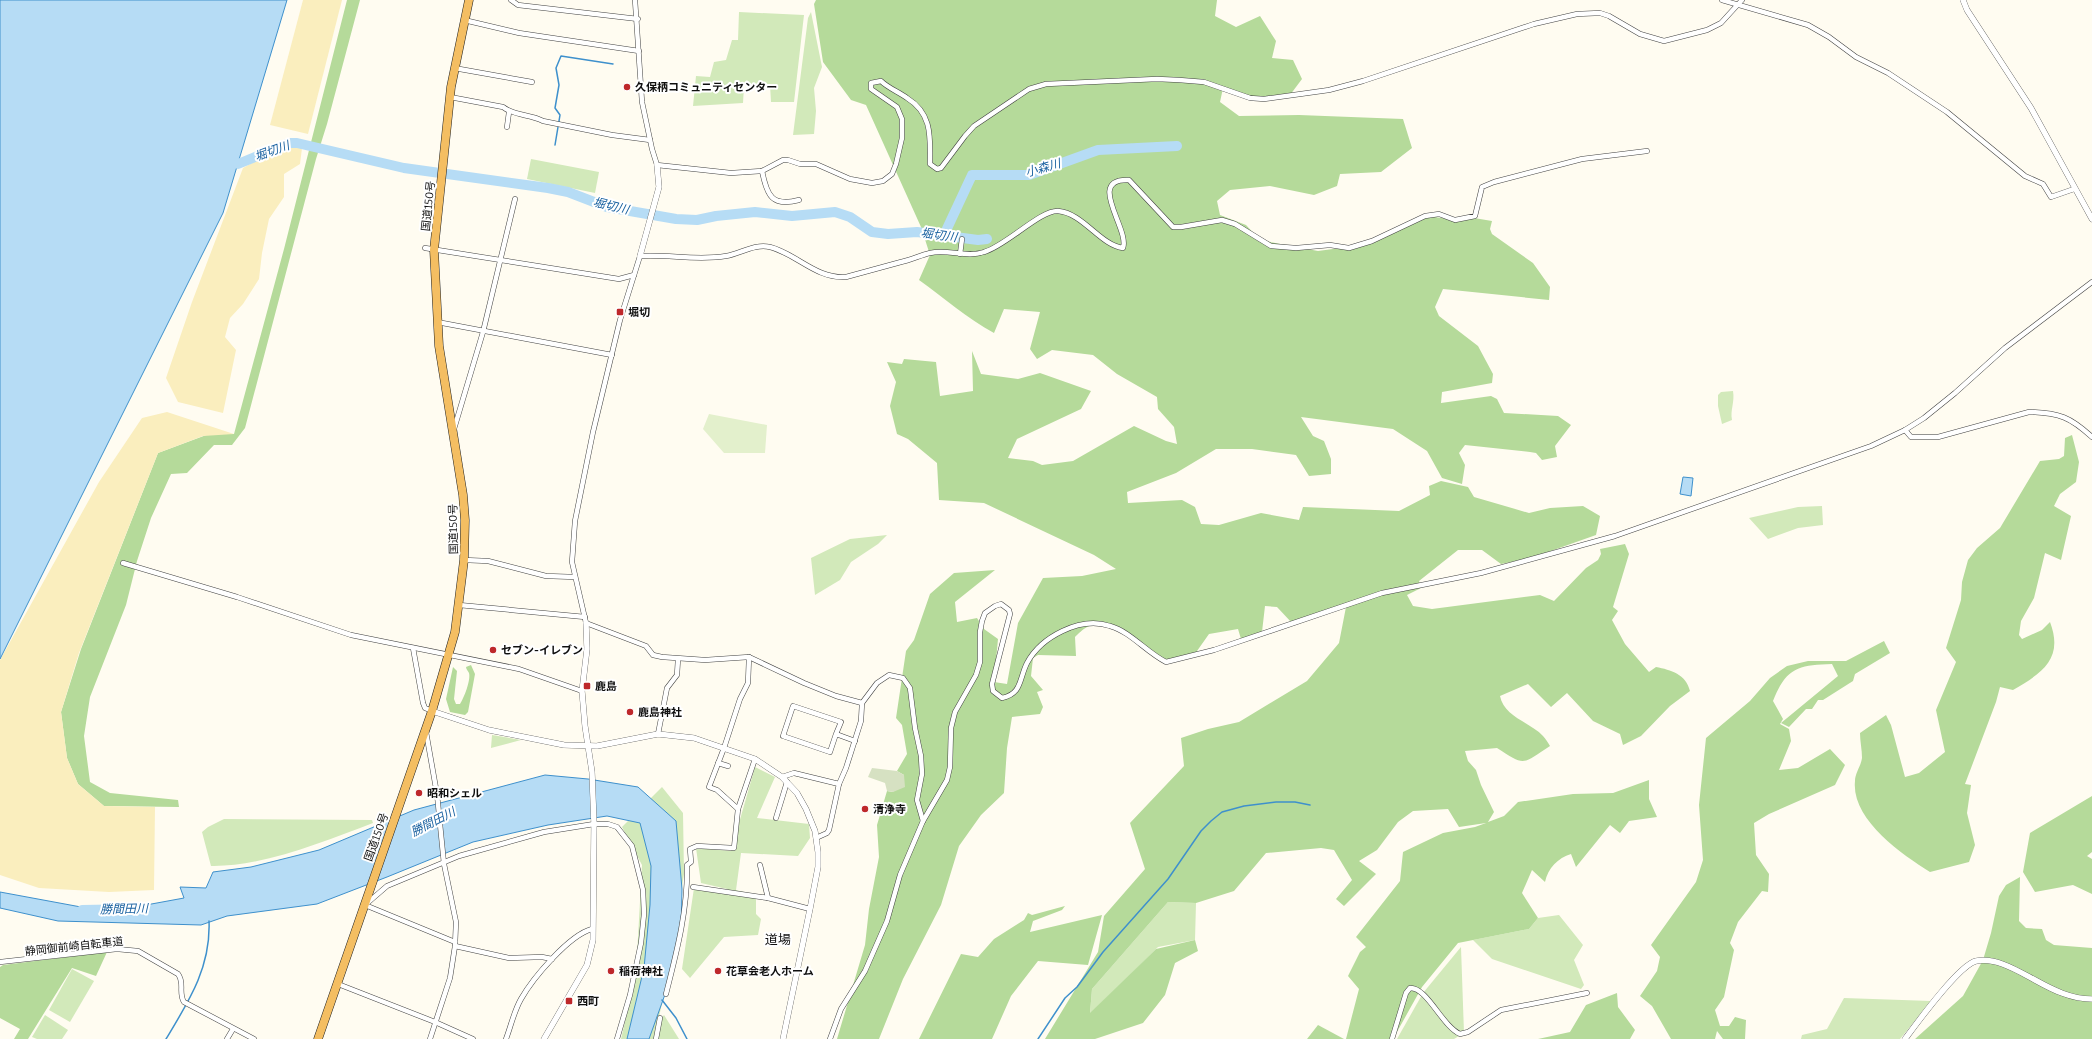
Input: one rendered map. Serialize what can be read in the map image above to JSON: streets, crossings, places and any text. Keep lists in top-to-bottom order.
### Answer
{
  "streets": {
    "highway": ["国道150号"],
    "street": ["静岡御前崎自転車道"]
  },
  "districts": ["道場"],
  "water": ["堀切川", "小森川", "勝間田川"],
  "places": {
    "other": [
      "久保柄コミュニティセンター",
      "セブン-イレブン",
      "鹿島神社",
      "昭和シェル",
      "清浄寺",
      "稲荷神社",
      "花草会老人ホーム"
    ],
    "transit": ["堀切", "鹿島", "西町"]
  }
}
